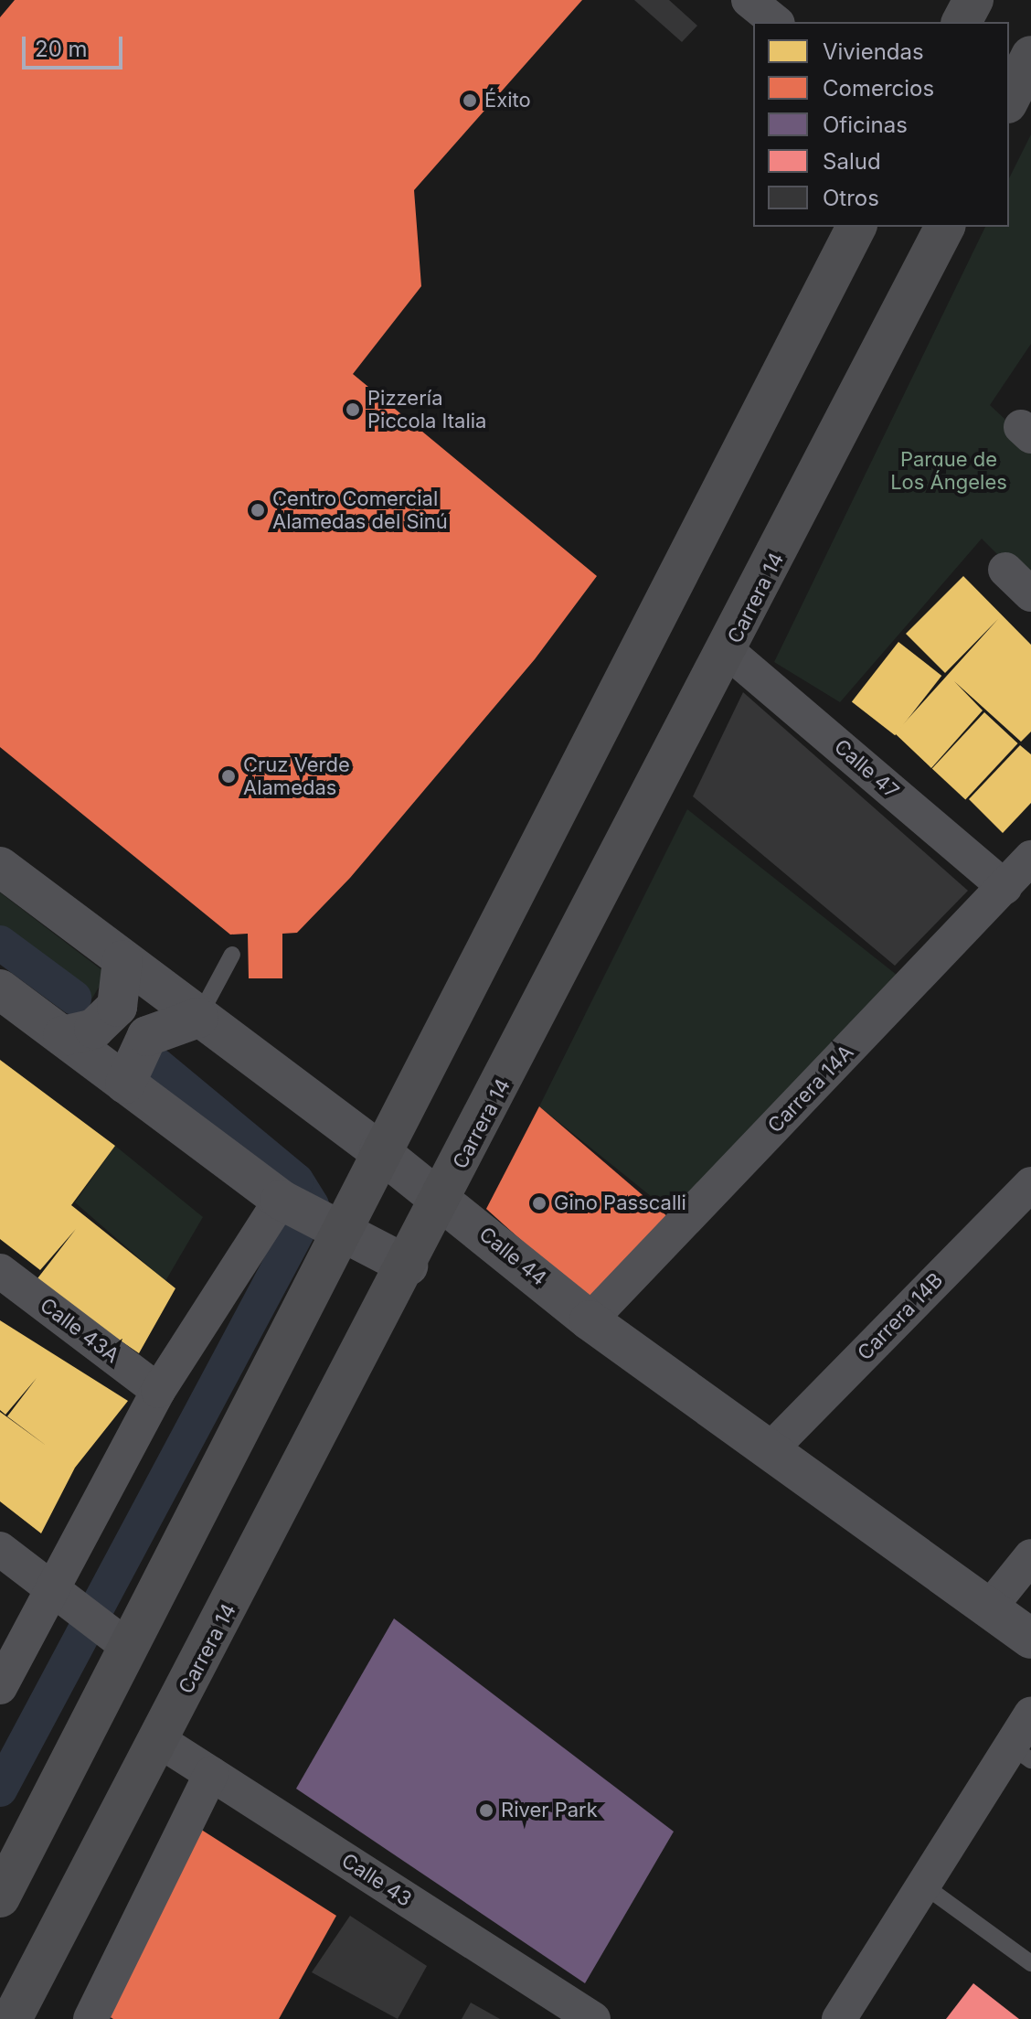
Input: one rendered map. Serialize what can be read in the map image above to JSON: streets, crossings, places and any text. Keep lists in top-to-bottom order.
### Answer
{
  "streets": {
    "main road": ["Carrera 14"],
    "street": [
      "Calle 47",
      "Carrera 14A",
      "Calle 44",
      "Carrera 14B",
      "Calle 43A",
      "Calle 43"
    ]
  },
  "crossings": [
    ["Carrera 14", "Calle 47"],
    ["Carrera 14", "Calle 44"],
    ["Carrera 14", "Calle 43"],
    ["Calle 47", "Carrera 14A"],
    ["Carrera 14A", "Calle 44"],
    ["Calle 44", "Carrera 14B"]
  ],
  "parks": ["Parque de Los Ángeles"],
  "places": [
    "Éxito",
    "Pizzería Piccola Italia",
    "Centro Comercial Alamedas del Sinú",
    "Cruz Verde Alamedas",
    "Gino Passcalli",
    "River Park"
  ],
  "legend": [
    "Viviendas",
    "Comercios",
    "Oficinas",
    "Salud",
    "Otros"
  ],
  "scale_bar": "20 m"
}
